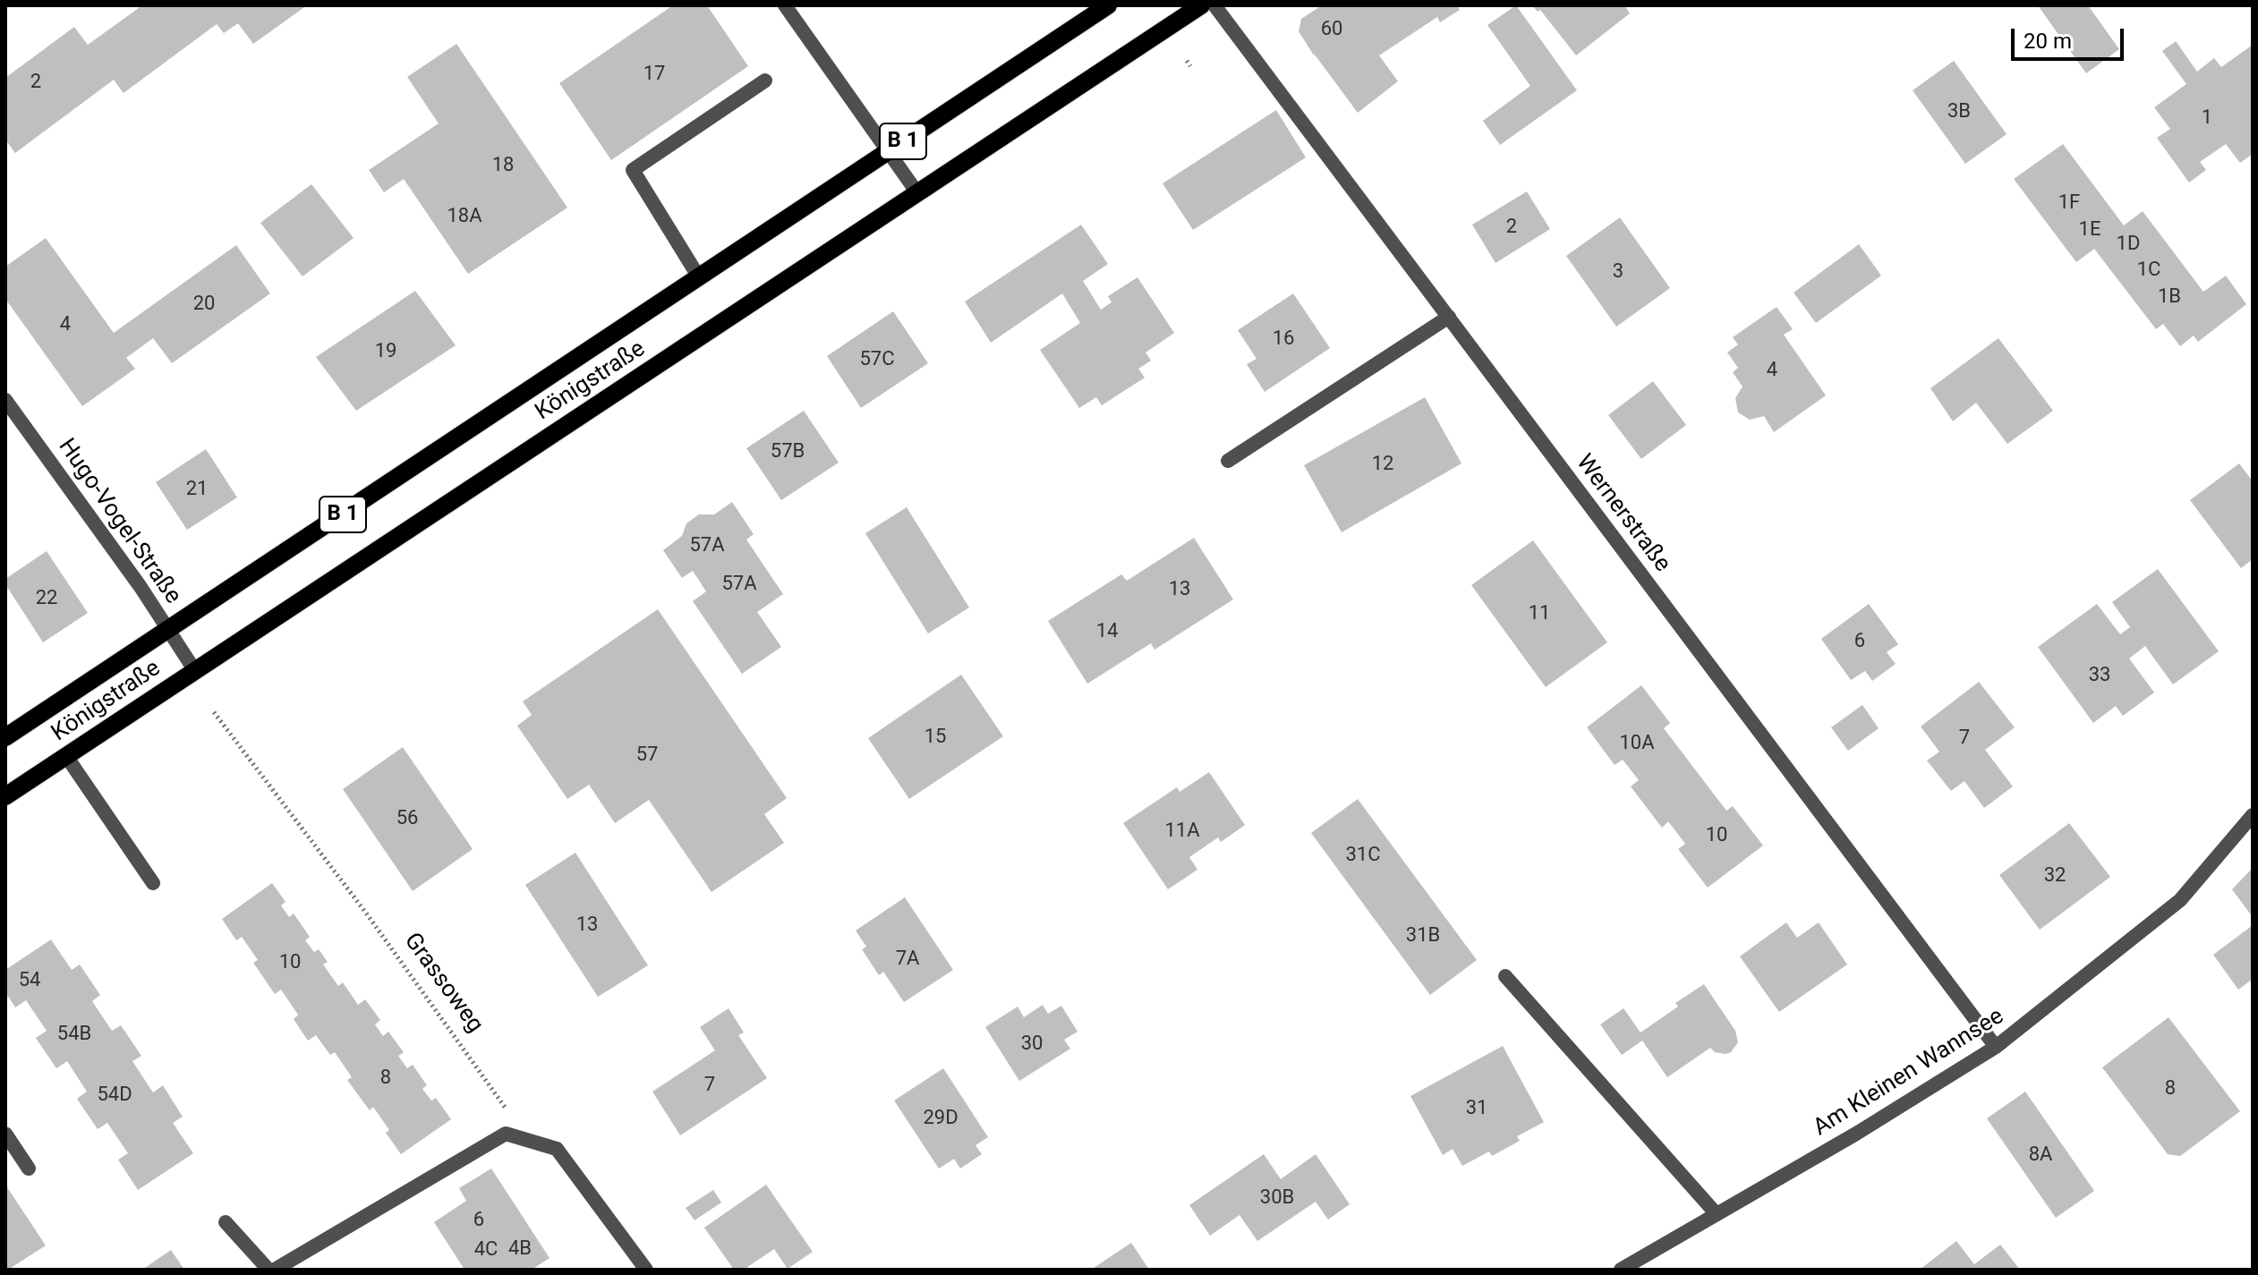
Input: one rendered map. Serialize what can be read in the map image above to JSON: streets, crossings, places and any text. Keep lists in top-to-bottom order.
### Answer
{
  "streets": {
    "main road": ["B 1", "Königstraße"],
    "street": ["Wernerstraße", "Hugo-Vogel-Straße", "Am Kleinen Wannsee"],
    "path": ["Grassoweg"]
  },
  "crossings": [
    ["Königstraße", "Hugo-Vogel-Straße"],
    ["Wernerstraße", "Am Kleinen Wannsee"]
  ],
  "house_numbers": [
    "60",
    "17",
    "2",
    "3B",
    "1",
    "18",
    "1F",
    "18A",
    "2",
    "1E",
    "1D",
    "1C",
    "3",
    "1B",
    "20",
    "4",
    "16",
    "19",
    "57C",
    "4",
    "57B",
    "12",
    "21",
    "57A",
    "57A",
    "13",
    "22",
    "11",
    "14",
    "6",
    "33",
    "15",
    "7",
    "10A",
    "57",
    "56",
    "11A",
    "10",
    "31C",
    "32",
    "13",
    "31B",
    "7A",
    "10",
    "54",
    "54B",
    "30",
    "8",
    "7",
    "8",
    "54D",
    "31",
    "29D",
    "8A",
    "30B",
    "6",
    "4B",
    "4C"
  ],
  "scale_bar": "20 m"
}
